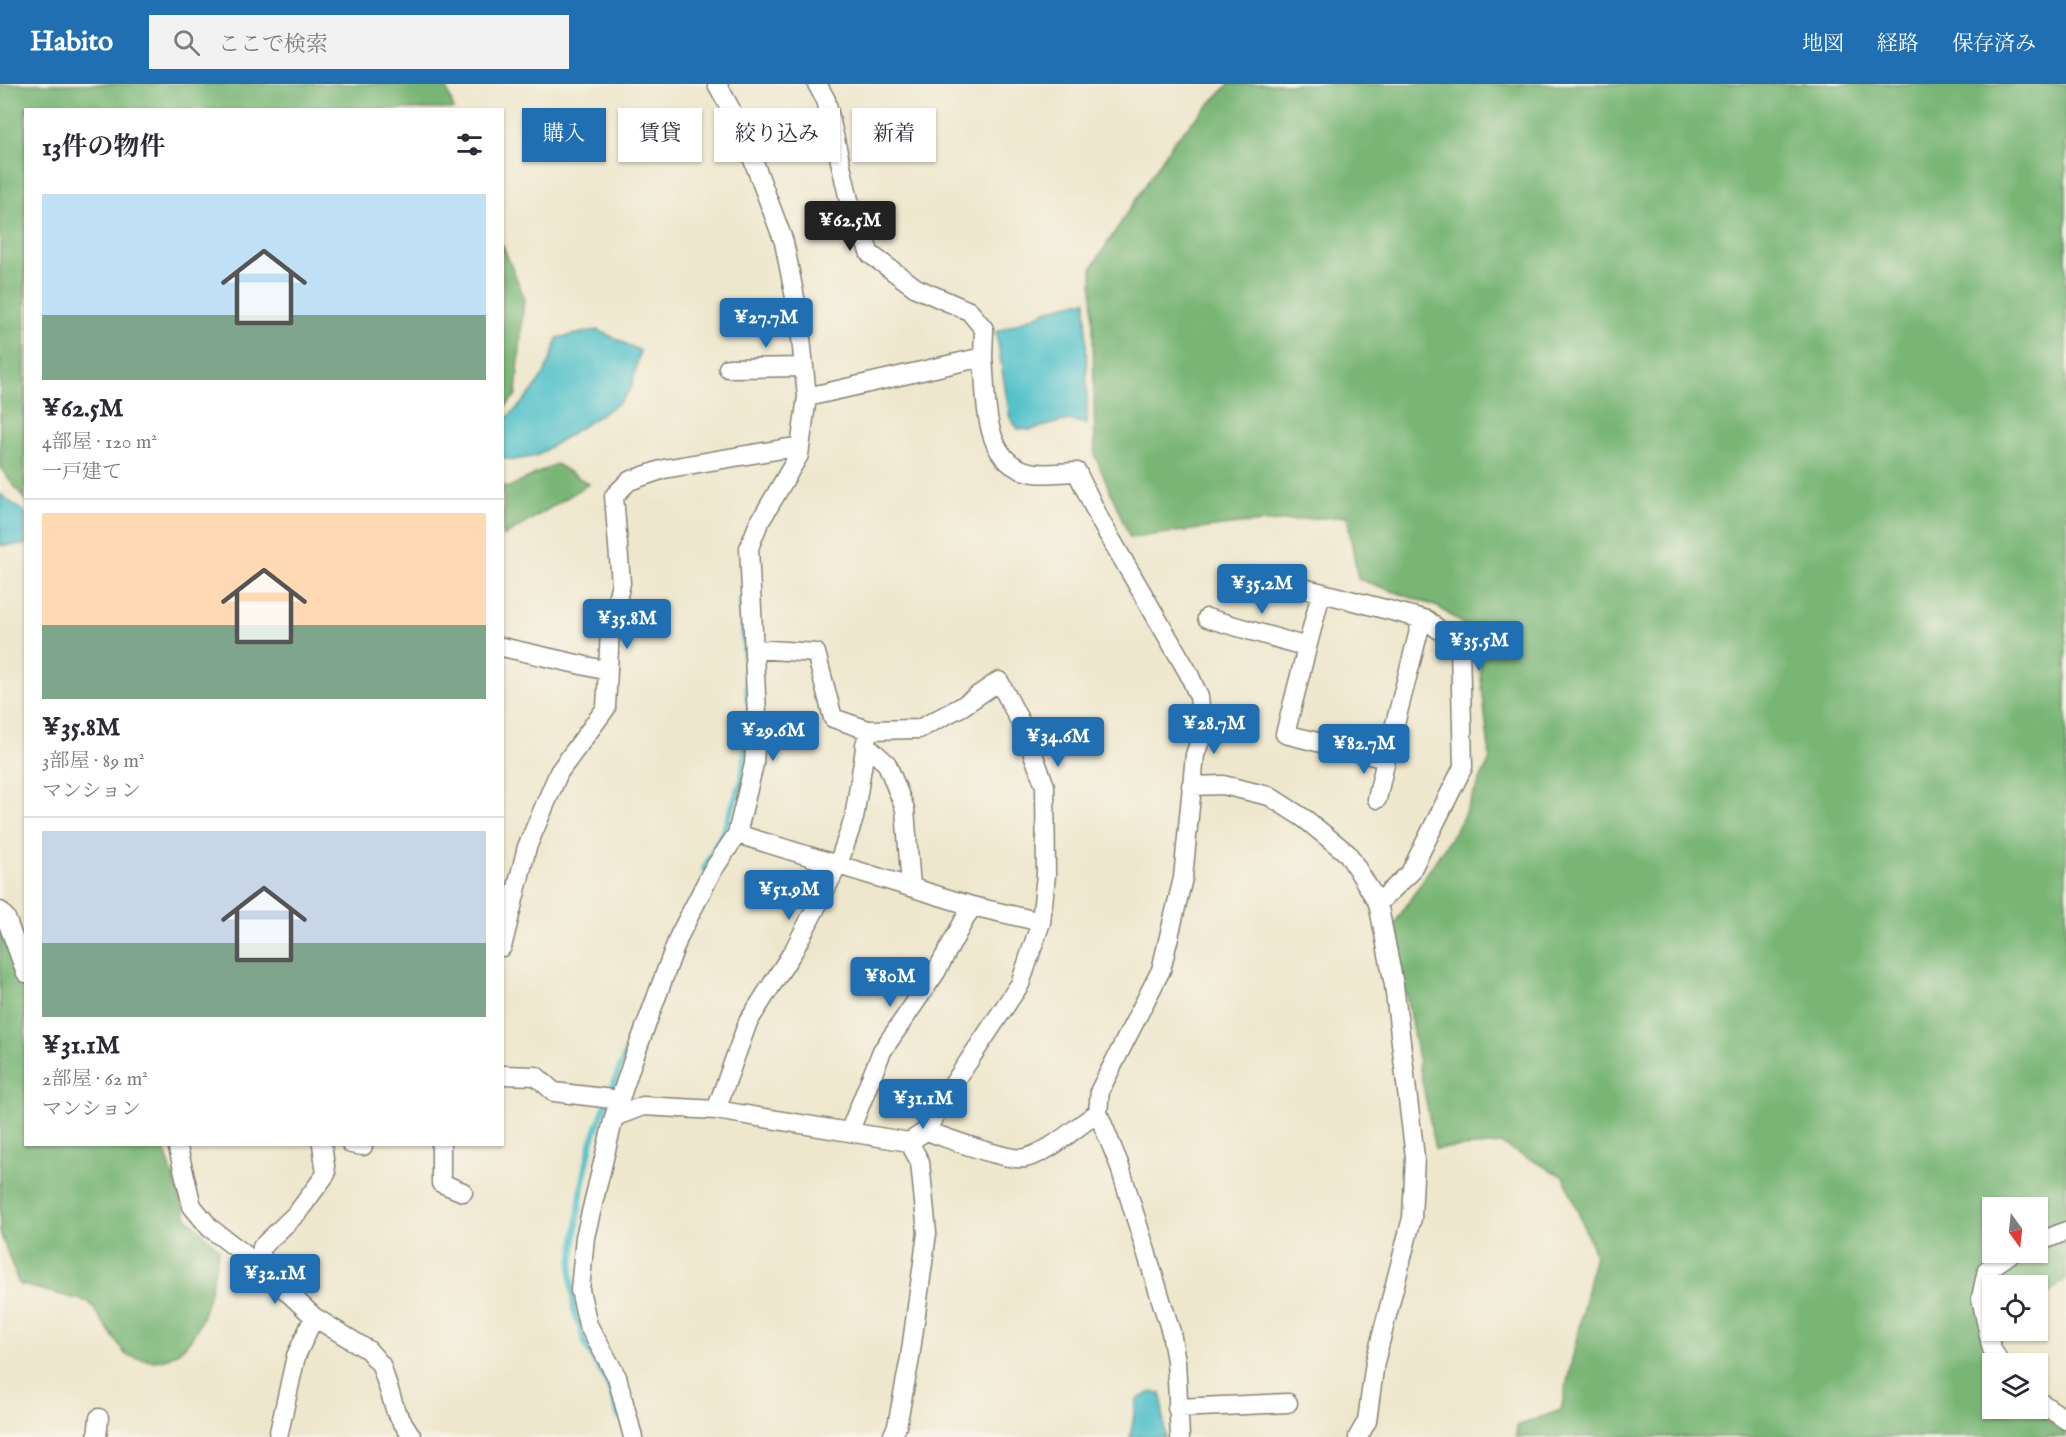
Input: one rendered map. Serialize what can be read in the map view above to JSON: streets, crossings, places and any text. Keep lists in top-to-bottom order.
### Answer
{
  "north": "bottom",
  "page": {
    "header": "Habito",
    "search": "ここで検索",
    "nav": ["地図", "経路", "保存済み"],
    "chip": [
      "購入",
      "賃貸",
      "絞り込み",
      "新着"
    ],
    "heading": "13件の物件",
    "list": [
      {
        "name": "¥62.5M",
        "note": "4部屋 · 120 m² · 一戸建て"
      },
      {
        "name": "¥35.8M",
        "note": "3部屋 · 89 m² · マンション"
      },
      {
        "name": "¥31.1M",
        "note": "2部屋 · 62 m² · マンション"
      }
    ],
    "price": [
      "¥62.5M",
      "¥27.7M",
      "¥35.2M",
      "¥35.8M",
      "¥35.5M",
      "¥28.7M",
      "¥29.6M",
      "¥34.6M",
      "¥82.7M",
      "¥51.9M",
      "¥80M",
      "¥31.1M",
      "¥32.1M"
    ]
  }
}
